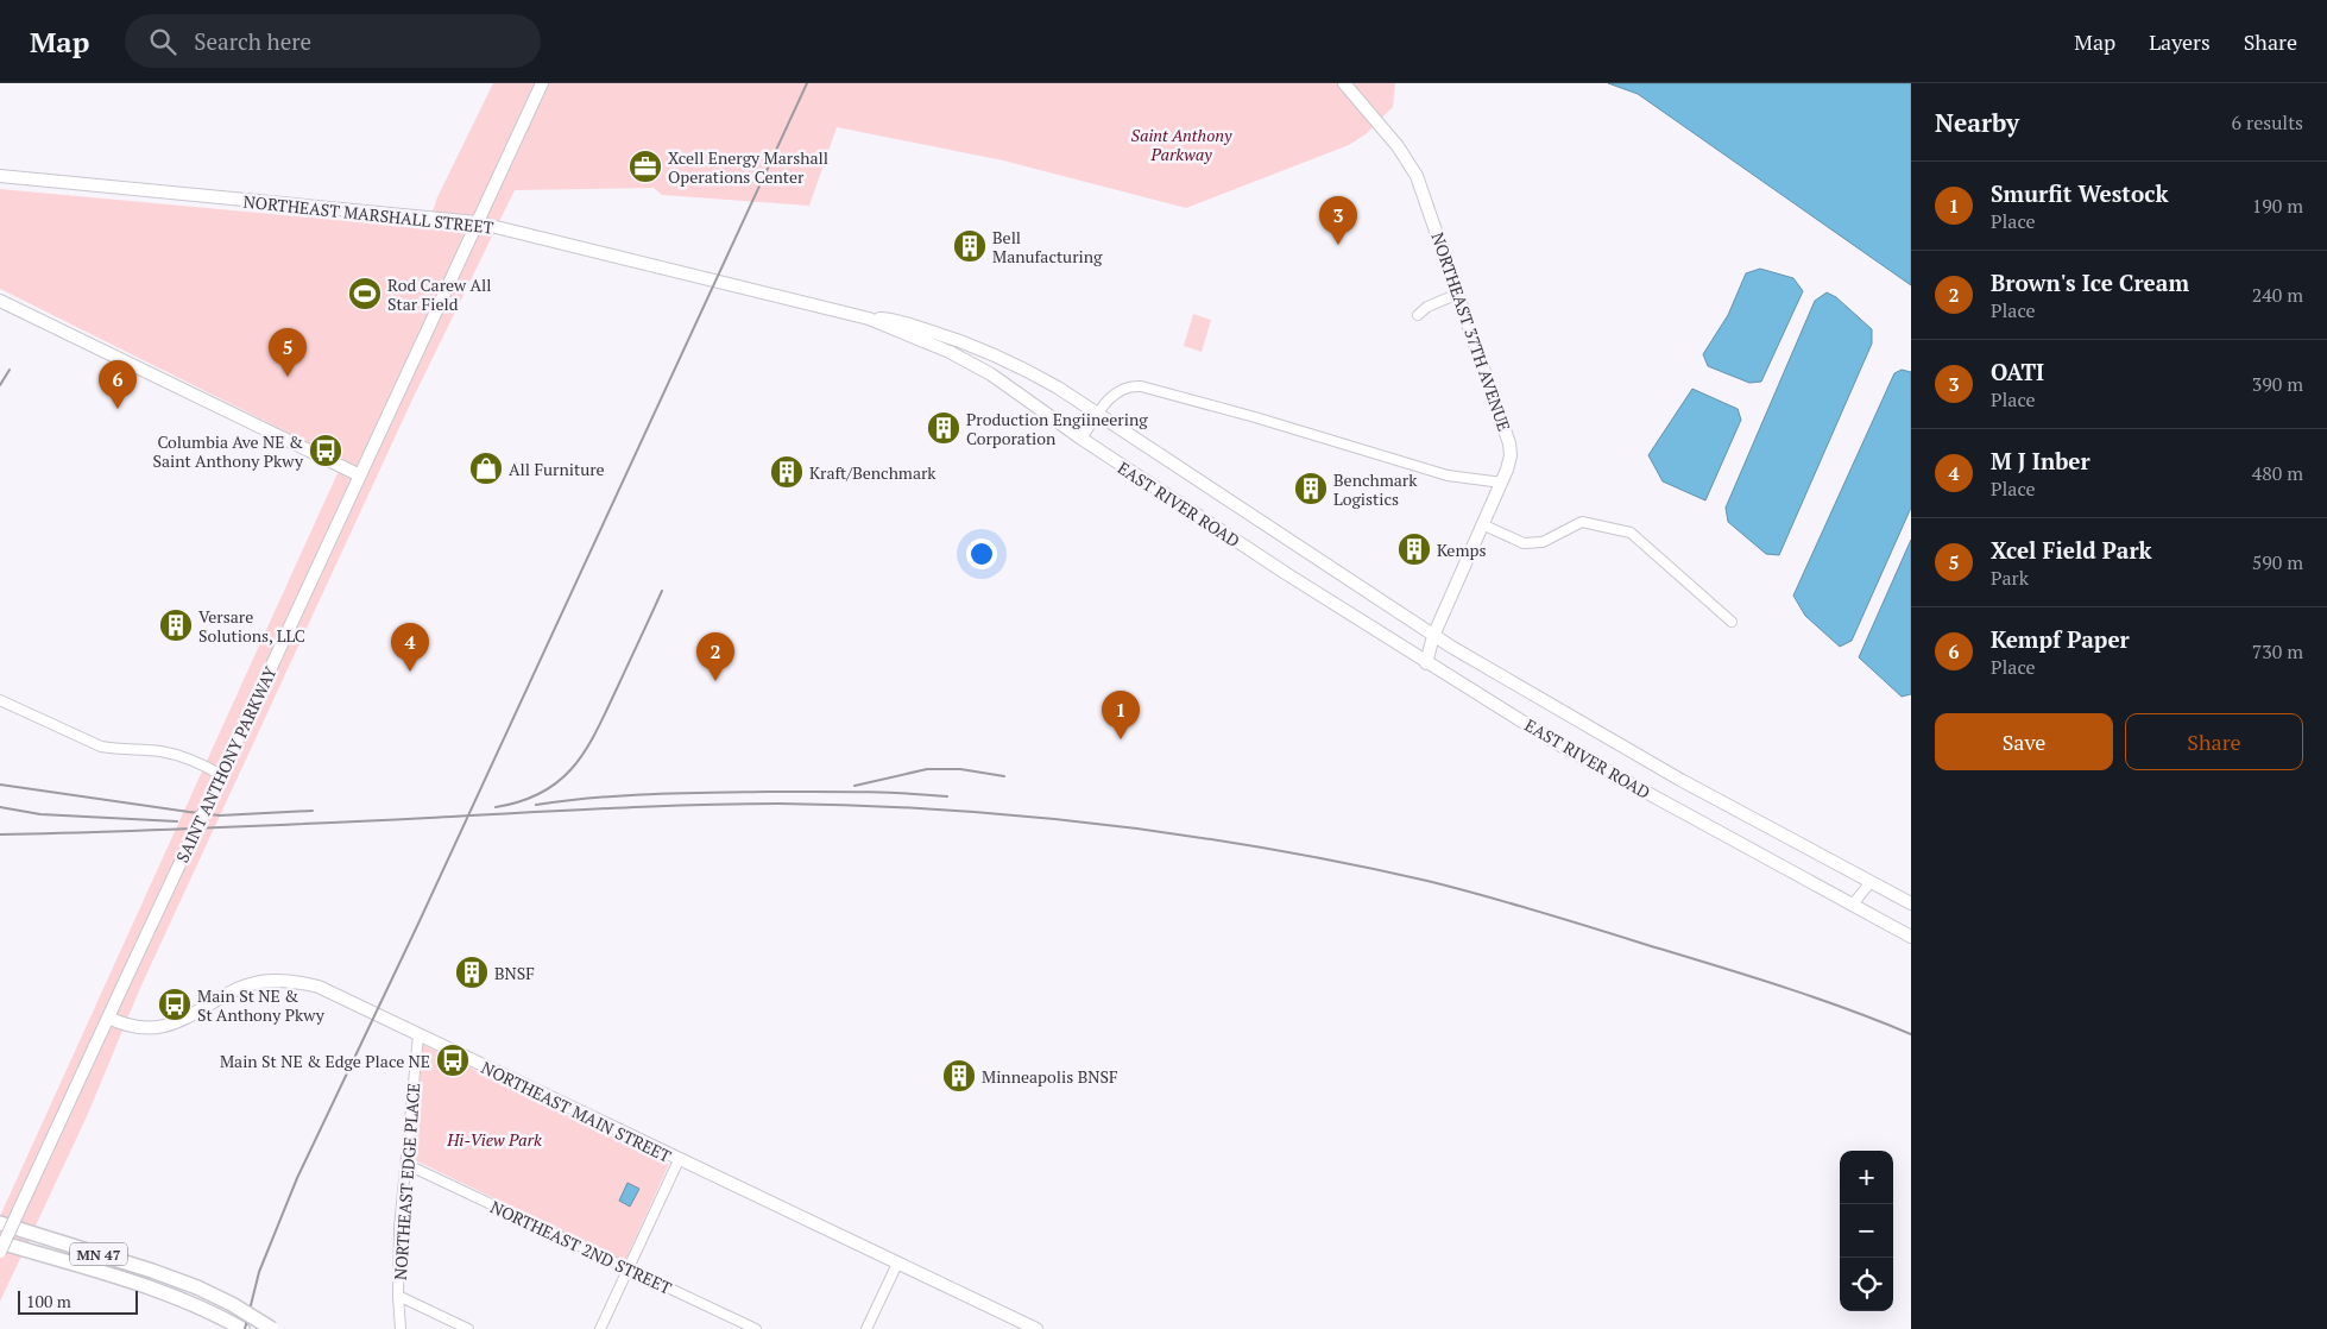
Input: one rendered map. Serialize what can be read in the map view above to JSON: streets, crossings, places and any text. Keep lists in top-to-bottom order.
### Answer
{
  "streets": {
    "main road": ["MN 47"],
    "street": [
      "NORTHEAST MARSHALL STREET",
      "NORTHEAST 37TH AVENUE",
      "EAST RIVER ROAD",
      "SAINT ANTHONY PARKWAY",
      "NORTHEAST MAIN STREET",
      "NORTHEAST EDGE PLACE",
      "NORTHEAST 2ND STREET"
    ]
  },
  "crossings": [
    ["NORTHEAST MARSHALL STREET", "EAST RIVER ROAD"],
    ["NORTHEAST MARSHALL STREET", "SAINT ANTHONY PARKWAY"],
    ["NORTHEAST 37TH AVENUE", "EAST RIVER ROAD"],
    ["SAINT ANTHONY PARKWAY", "NORTHEAST MAIN STREET"],
    ["NORTHEAST MAIN STREET", "NORTHEAST EDGE PLACE"],
    ["NORTHEAST EDGE PLACE", "NORTHEAST 2ND STREET"]
  ],
  "parks": ["Saint Anthony Parkway", "Hi-View Park"],
  "places": {
    "office": ["Xcell Energy Marshall Operations Center"],
    "building": [
      "Bell Manufacturing",
      "Production Engiineering Corporation",
      "Kraft/Benchmark",
      "Benchmark Logistics",
      "Kemps",
      "Versare Solutions, LLC",
      "BNSF",
      "Minneapolis BNSF"
    ],
    "sports": ["Rod Carew All Star Field"],
    "bus stop": ["Columbia Ave NE & Saint Anthony Pkwy", "Main St NE & St Anthony Pkwy", "Main St NE & Edge Place NE"],
    "shop": ["All Furniture"]
  },
  "scale_bar": "100 m",
  "page": {
    "header": "Map",
    "search": "Search here",
    "nav": ["Map", "Layers", "Share"],
    "heading": ["Nearby", "6 results"],
    "list": [
      {
        "mark": "1",
        "name": "Smurfit Westock",
        "note": "Place",
        "value": "190 m"
      },
      {
        "mark": "2",
        "name": "Brown's Ice Cream",
        "note": "Place",
        "value": "240 m"
      },
      {
        "mark": "3",
        "name": "OATI",
        "note": "Place",
        "value": "390 m"
      },
      {
        "mark": "4",
        "name": "M J Inber",
        "note": "Place",
        "value": "480 m"
      },
      {
        "mark": "5",
        "name": "Xcel Field Park",
        "note": "Park",
        "value": "590 m"
      },
      {
        "mark": "6",
        "name": "Kempf Paper",
        "note": "Place",
        "value": "730 m"
      }
    ],
    "pins": [
      "3",
      "5",
      "6",
      "4",
      "2",
      "1"
    ],
    "buttons": ["Save", "Share"],
    "map_buttons": ["+", "−"],
    "scale": "100 m"
  }
}
